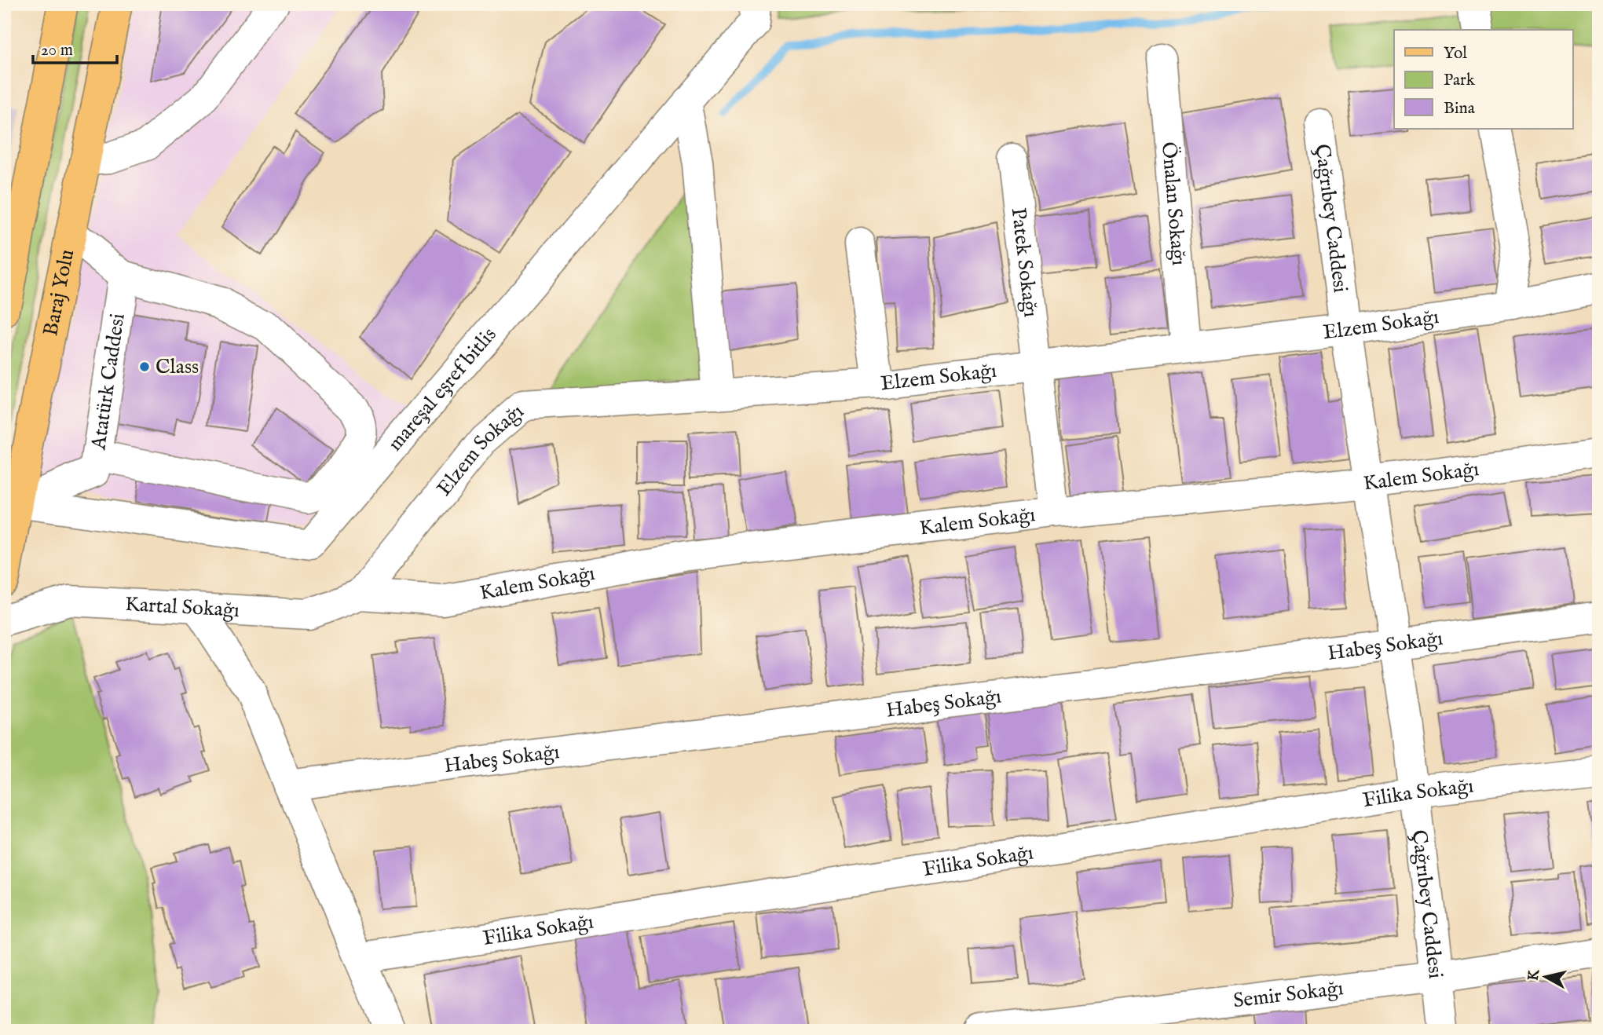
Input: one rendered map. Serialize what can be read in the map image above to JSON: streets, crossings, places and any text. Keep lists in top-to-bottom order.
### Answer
{
  "streets": {
    "main road": ["Baraj Yolu"],
    "street": [
      "Önalan Sokağı",
      "Çağrıbey Caddesi",
      "Patek Sokağı",
      "Elzem Sokağı",
      "Atatürk Caddesi",
      "mareşal eşref bitlis",
      "Kalem Sokağı",
      "Kartal Sokağı",
      "Habeş Sokağı",
      "Filika Sokağı",
      "Semir Sokağı"
    ]
  },
  "crossings": [
    ["Önalan Sokağı", "Elzem Sokağı"],
    ["Çağrıbey Caddesi", "Elzem Sokağı"],
    ["Çağrıbey Caddesi", "Kalem Sokağı"],
    ["Çağrıbey Caddesi", "Habeş Sokağı"],
    ["Çağrıbey Caddesi", "Filika Sokağı"],
    ["Çağrıbey Caddesi", "Semir Sokağı"],
    ["Patek Sokağı", "Elzem Sokağı"],
    ["Patek Sokağı", "Kalem Sokağı"],
    ["Baraj Yolu", "Atatürk Caddesi"],
    ["Baraj Yolu", "mareşal eşref bitlis"],
    ["Elzem Sokağı", "Kalem Sokağı"],
    ["Elzem Sokağı", "Kartal Sokağı"],
    ["Atatürk Caddesi", "mareşal eşref bitlis"],
    ["Kalem Sokağı", "Kartal Sokağı"]
  ],
  "places": ["Class"],
  "legend": ["Yol", "Park", "Bina"],
  "scale_bar": "20 m",
  "north": "left"
}
